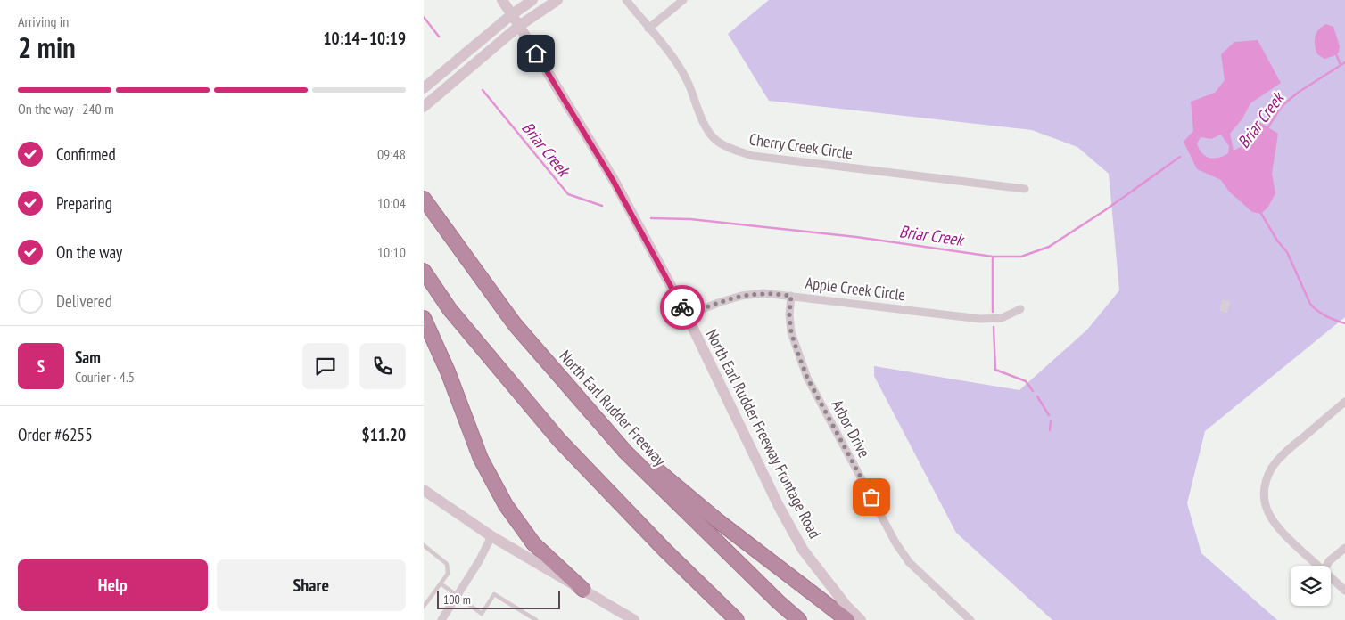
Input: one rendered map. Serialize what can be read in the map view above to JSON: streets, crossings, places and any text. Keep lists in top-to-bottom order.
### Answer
{
  "streets": {
    "highway": ["North Earl Rudder Freeway"],
    "main road": ["North Earl Rudder Freeway Frontage Road"],
    "street": ["Cherry Creek Circle", "Apple Creek Circle", "Arbor Drive"]
  },
  "crossings": [
    ["Apple Creek Circle", "Arbor Drive"],
    ["Apple Creek Circle", "North Earl Rudder Freeway Frontage Road"]
  ],
  "water": ["Briar Creek"],
  "scale_bar": "100 m",
  "page": {
    "heading": ["2 min", "Arriving in", "10:14–10:19"],
    "panel": [
      "Sam",
      "Courier · 4.5",
      "Order #6255",
      "$11.20"
    ],
    "bar": "On the way · 240 m",
    "list": [
      ["Confirmed", "09:48"],
      ["Preparing", "10:04"],
      ["On the way", "10:10"],
      "Delivered"
    ],
    "round": "S",
    "buttons": ["Help", "Share"],
    "scale": "100 m"
  }
}
